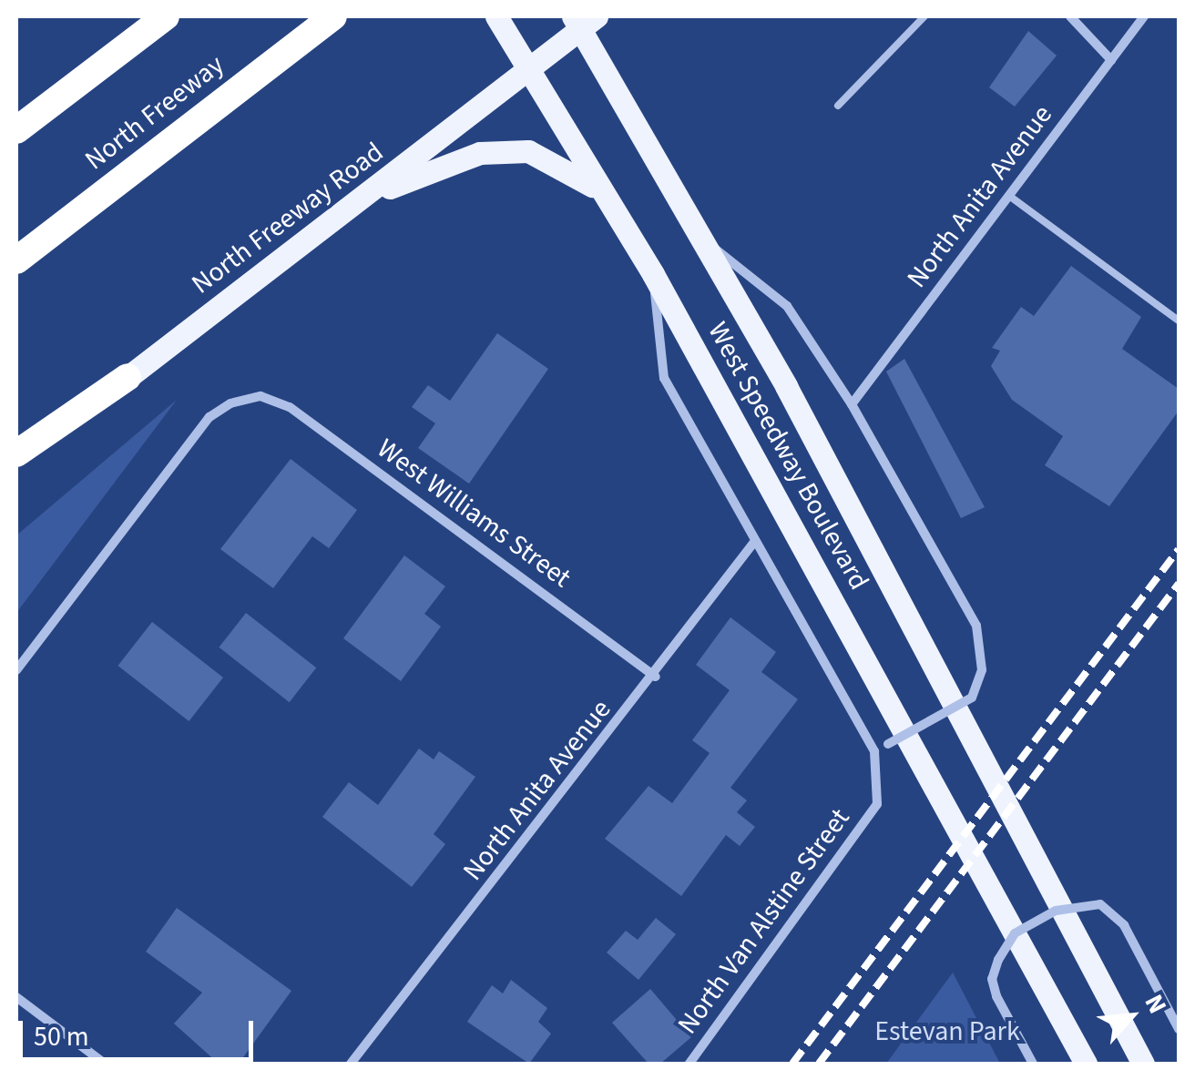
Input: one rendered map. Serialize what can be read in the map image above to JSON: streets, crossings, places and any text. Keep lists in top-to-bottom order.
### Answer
{
  "streets": {
    "highway": ["North Freeway"],
    "main road": ["North Freeway Road", "West Speedway Boulevard"],
    "street": ["North Anita Avenue", "West Williams Street", "North Van Alstine Street"]
  },
  "crossings": [
    ["North Anita Avenue", "West Williams Street"],
    ["North Freeway Road", "West Speedway Boulevard"]
  ],
  "parks": ["Estevan Park"],
  "scale_bar": "50 m",
  "north": "top right"
}
